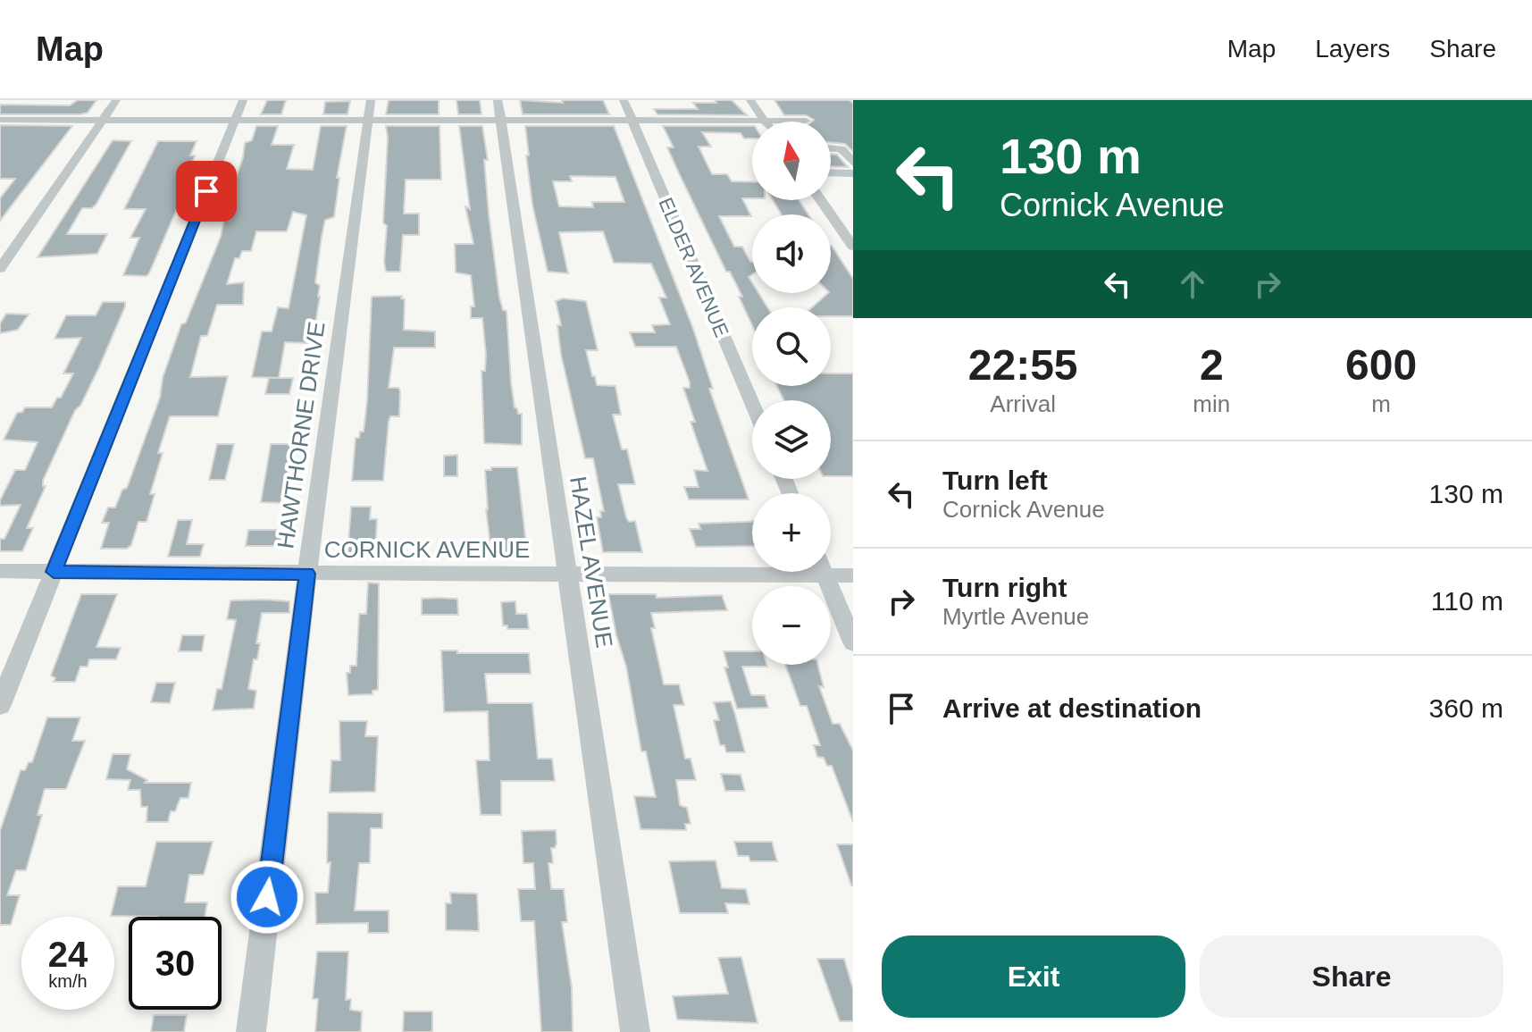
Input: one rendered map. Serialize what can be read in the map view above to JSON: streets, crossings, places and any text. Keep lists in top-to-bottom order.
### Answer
{
  "streets": {
    "street": [
      "ELDER AVENUE",
      "HAWTHORNE DRIVE",
      "CORNICK AVENUE",
      "HAZEL AVENUE"
    ]
  },
  "crossings": [
    ["HAWTHORNE DRIVE", "CORNICK AVENUE"],
    ["CORNICK AVENUE", "HAZEL AVENUE"]
  ],
  "north": "top",
  "page": {
    "header": "Map",
    "nav": ["Map", "Layers", "Share"],
    "turn": ["130 m", "Cornick Avenue"],
    "map_buttons": ["+", "−"],
    "eta": [
      "22:55",
      "Arrival",
      "2",
      "min",
      "600",
      "m"
    ],
    "list": [
      {
        "name": "Turn left",
        "note": "Cornick Avenue",
        "value": "130 m"
      },
      {
        "name": "Turn right",
        "note": "Myrtle Avenue",
        "value": "110 m"
      },
      {
        "name": "Arrive at destination",
        "value": "360 m"
      }
    ],
    "speed": "24 km/h",
    "limit": "30",
    "buttons": ["Exit", "Share"]
  }
}
